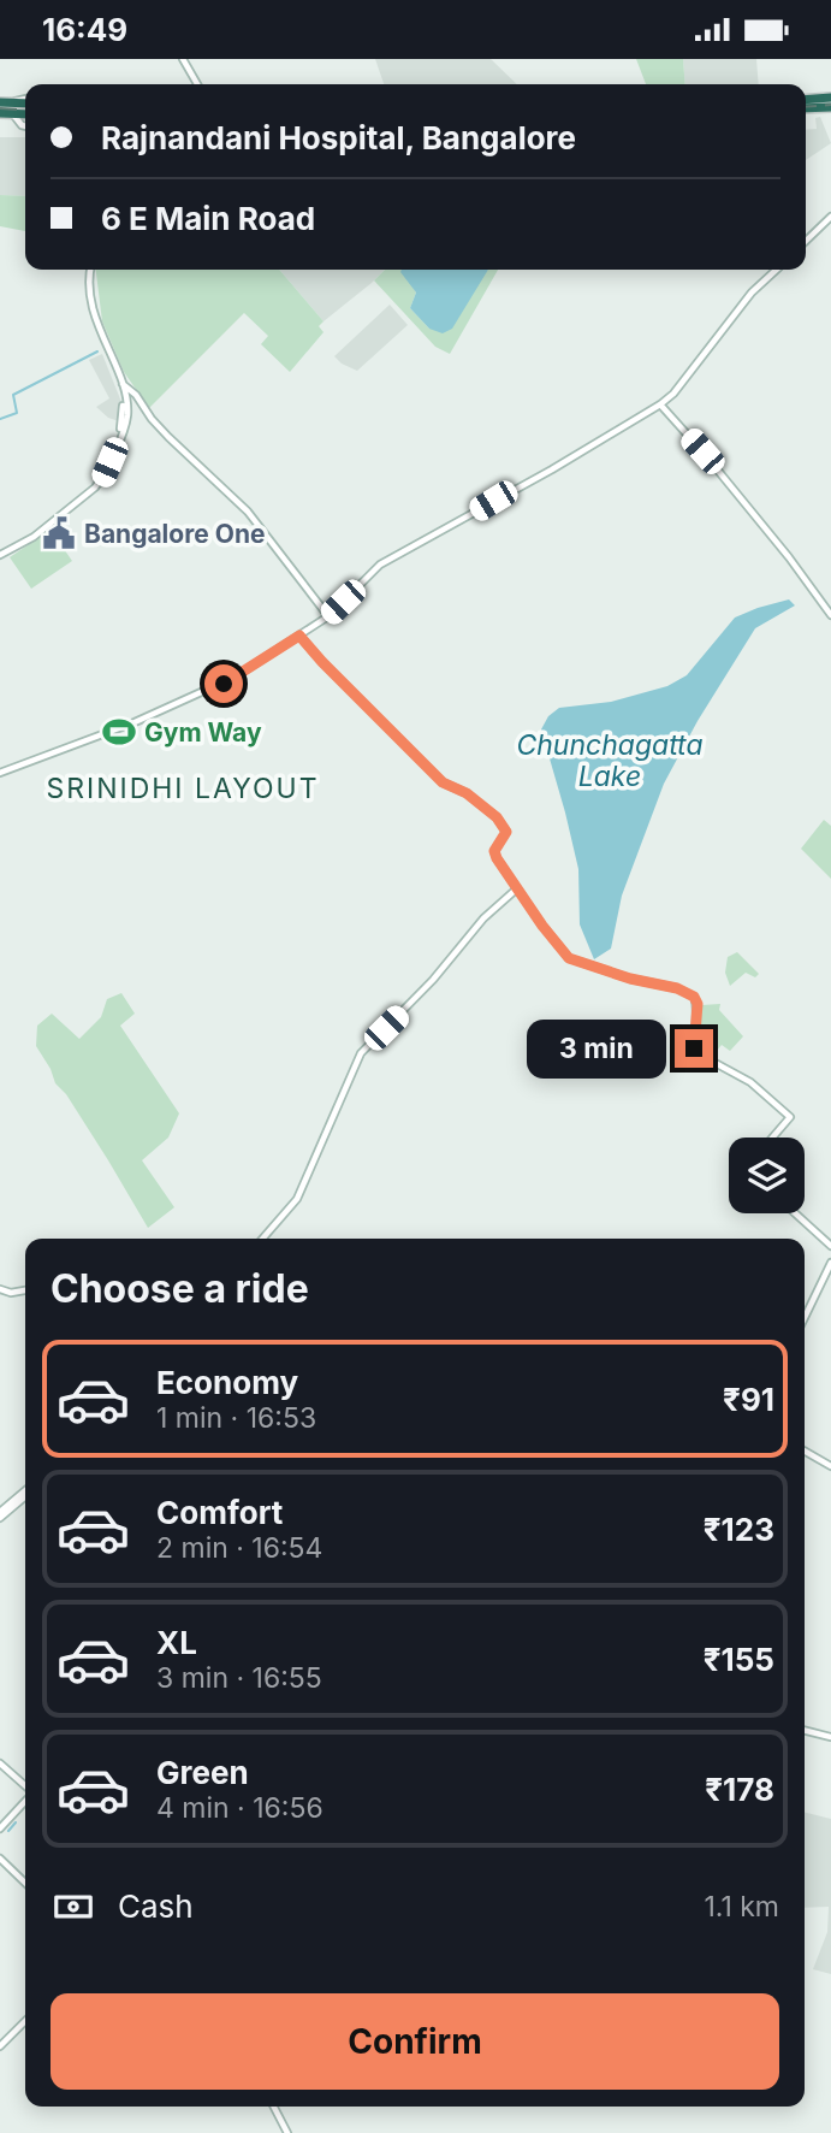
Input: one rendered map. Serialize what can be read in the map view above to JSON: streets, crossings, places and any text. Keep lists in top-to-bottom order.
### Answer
{
  "districts": ["SRINIDHI LAYOUT"],
  "water": ["Chunchagatta Lake"],
  "places": {
    "public building": ["Bangalore One"],
    "sports": ["Gym Way"]
  },
  "page": {
    "status": "16:49",
    "banner": ["Rajnandani Hospital, Bangalore", "6 E Main Road"],
    "bubble": "3 min",
    "heading": "Choose a ride",
    "list": [
      {
        "name": "Economy",
        "note": "1 min · 16:53",
        "value": "₹91"
      },
      {
        "name": "Comfort",
        "note": "2 min · 16:54",
        "value": "₹123"
      },
      {
        "name": "XL",
        "note": "3 min · 16:55",
        "value": "₹155"
      },
      {
        "name": "Green",
        "note": "4 min · 16:56",
        "value": "₹178"
      }
    ],
    "pay": ["Cash", "1.1 km"],
    "buttons": "Confirm"
  }
}
